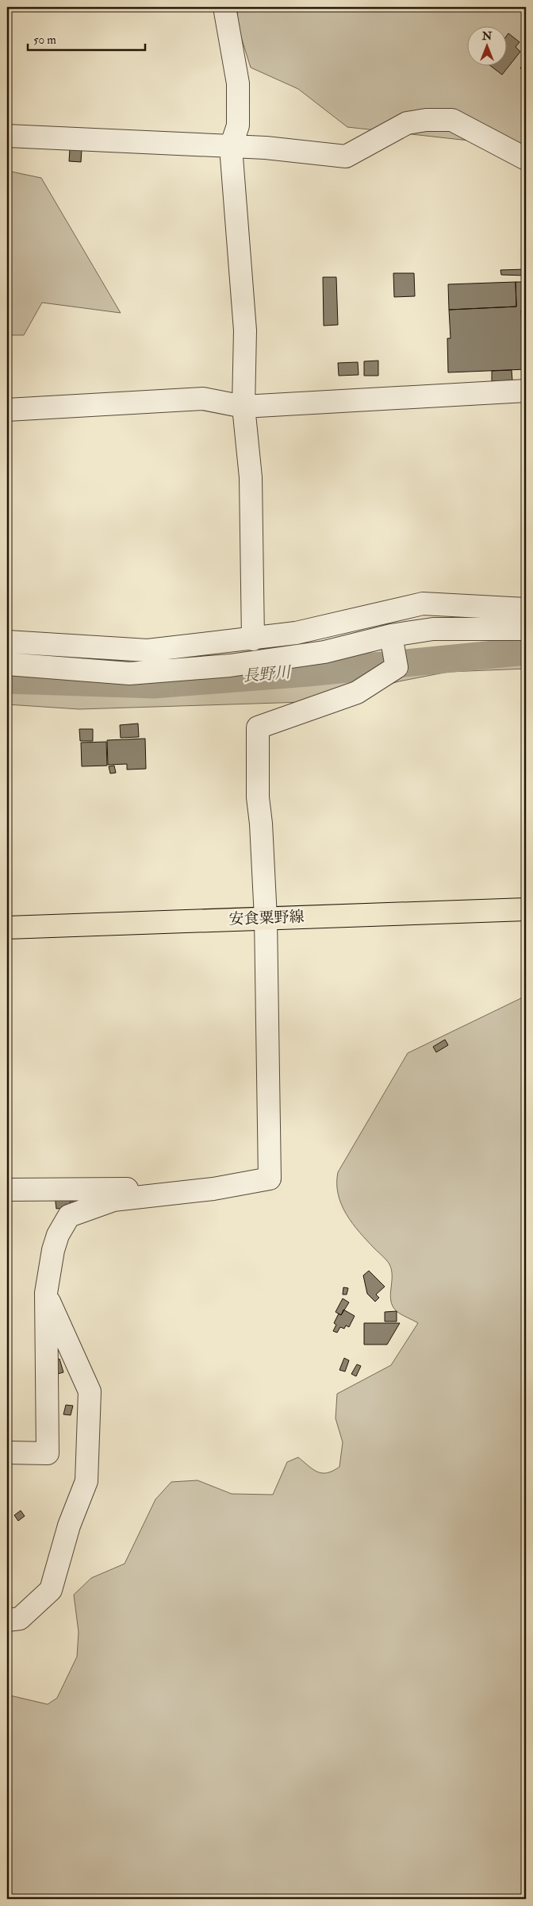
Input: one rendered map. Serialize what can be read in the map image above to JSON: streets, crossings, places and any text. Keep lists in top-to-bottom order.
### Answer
{
  "streets": {
    "main road": ["安食粟野線"]
  },
  "water": ["長野川"],
  "scale_bar": "50 m",
  "north": "top"
}
